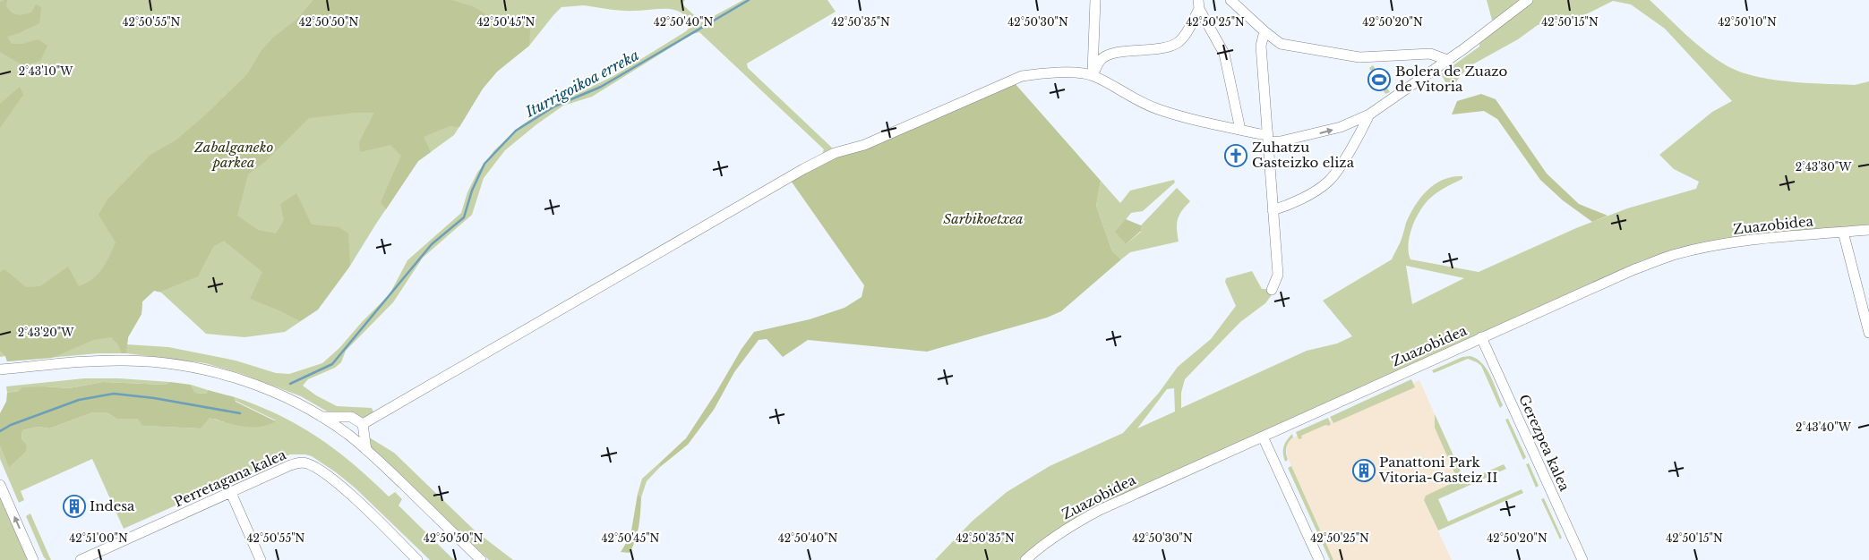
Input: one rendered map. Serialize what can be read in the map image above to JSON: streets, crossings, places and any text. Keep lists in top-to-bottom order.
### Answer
{
  "streets": {
    "street": ["Zuazobidea", "Gerezpea kalea", "Perretagana kalea"]
  },
  "crossings": [
    ["Zuazobidea", "Gerezpea kalea"]
  ],
  "water": ["Iturrigoikoa erreka"],
  "parks": ["Zabalganeko parkea", "Sarbikoetxea"],
  "places": {
    "sports": ["Bolera de Zuazo de Vitoria"],
    "church": ["Zuhatzu Gasteizko eliza"],
    "building": ["Panattoni Park Vitoria-Gasteiz II", "Indesa"]
  },
  "coordinates": [
    "42°50'55\"N",
    "42°50'50\"N",
    "42°50'45\"N",
    "42°50'40\"N",
    "42°50'35\"N",
    "42°50'30\"N",
    "42°50'20\"N",
    "42°50'10\"N",
    "42°50'25\"N",
    "42°50'15\"N",
    "2°43'10\"W",
    "2°43'30\"W",
    "2°43'20\"W",
    "2°43'40\"W",
    "42°51'00\"N"
  ]
}
